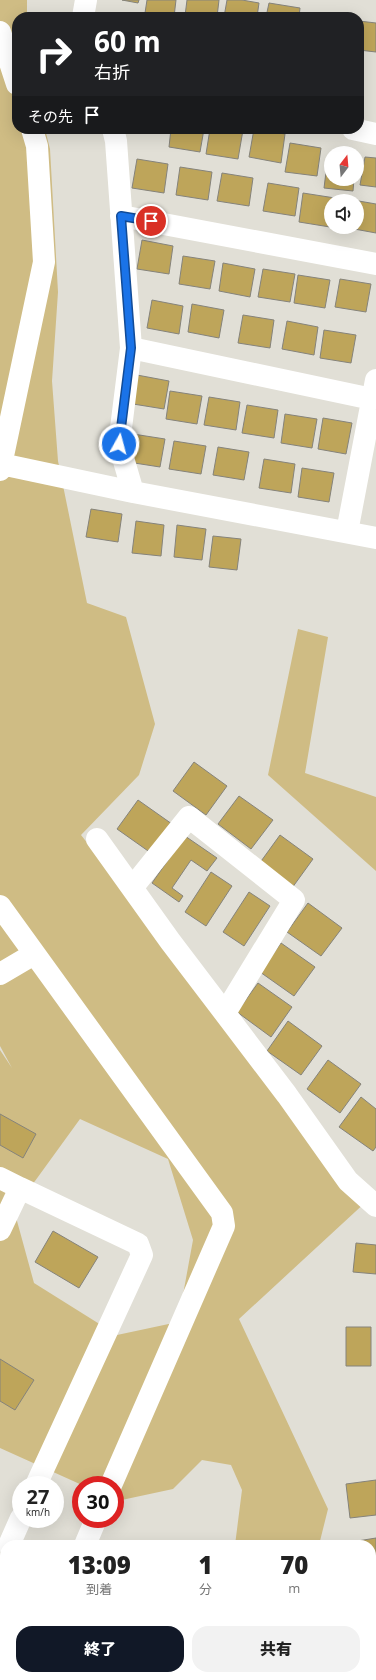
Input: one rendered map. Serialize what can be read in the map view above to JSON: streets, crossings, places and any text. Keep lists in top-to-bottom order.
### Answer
{
  "north": "top",
  "page": {
    "turn": ["60 m", "右折"],
    "then": "その先",
    "speed": "27 km/h",
    "limit": "30",
    "eta": [
      "13:09",
      "到着",
      "1",
      "分",
      "70",
      "m"
    ],
    "buttons": ["終了", "共有"]
  }
}
